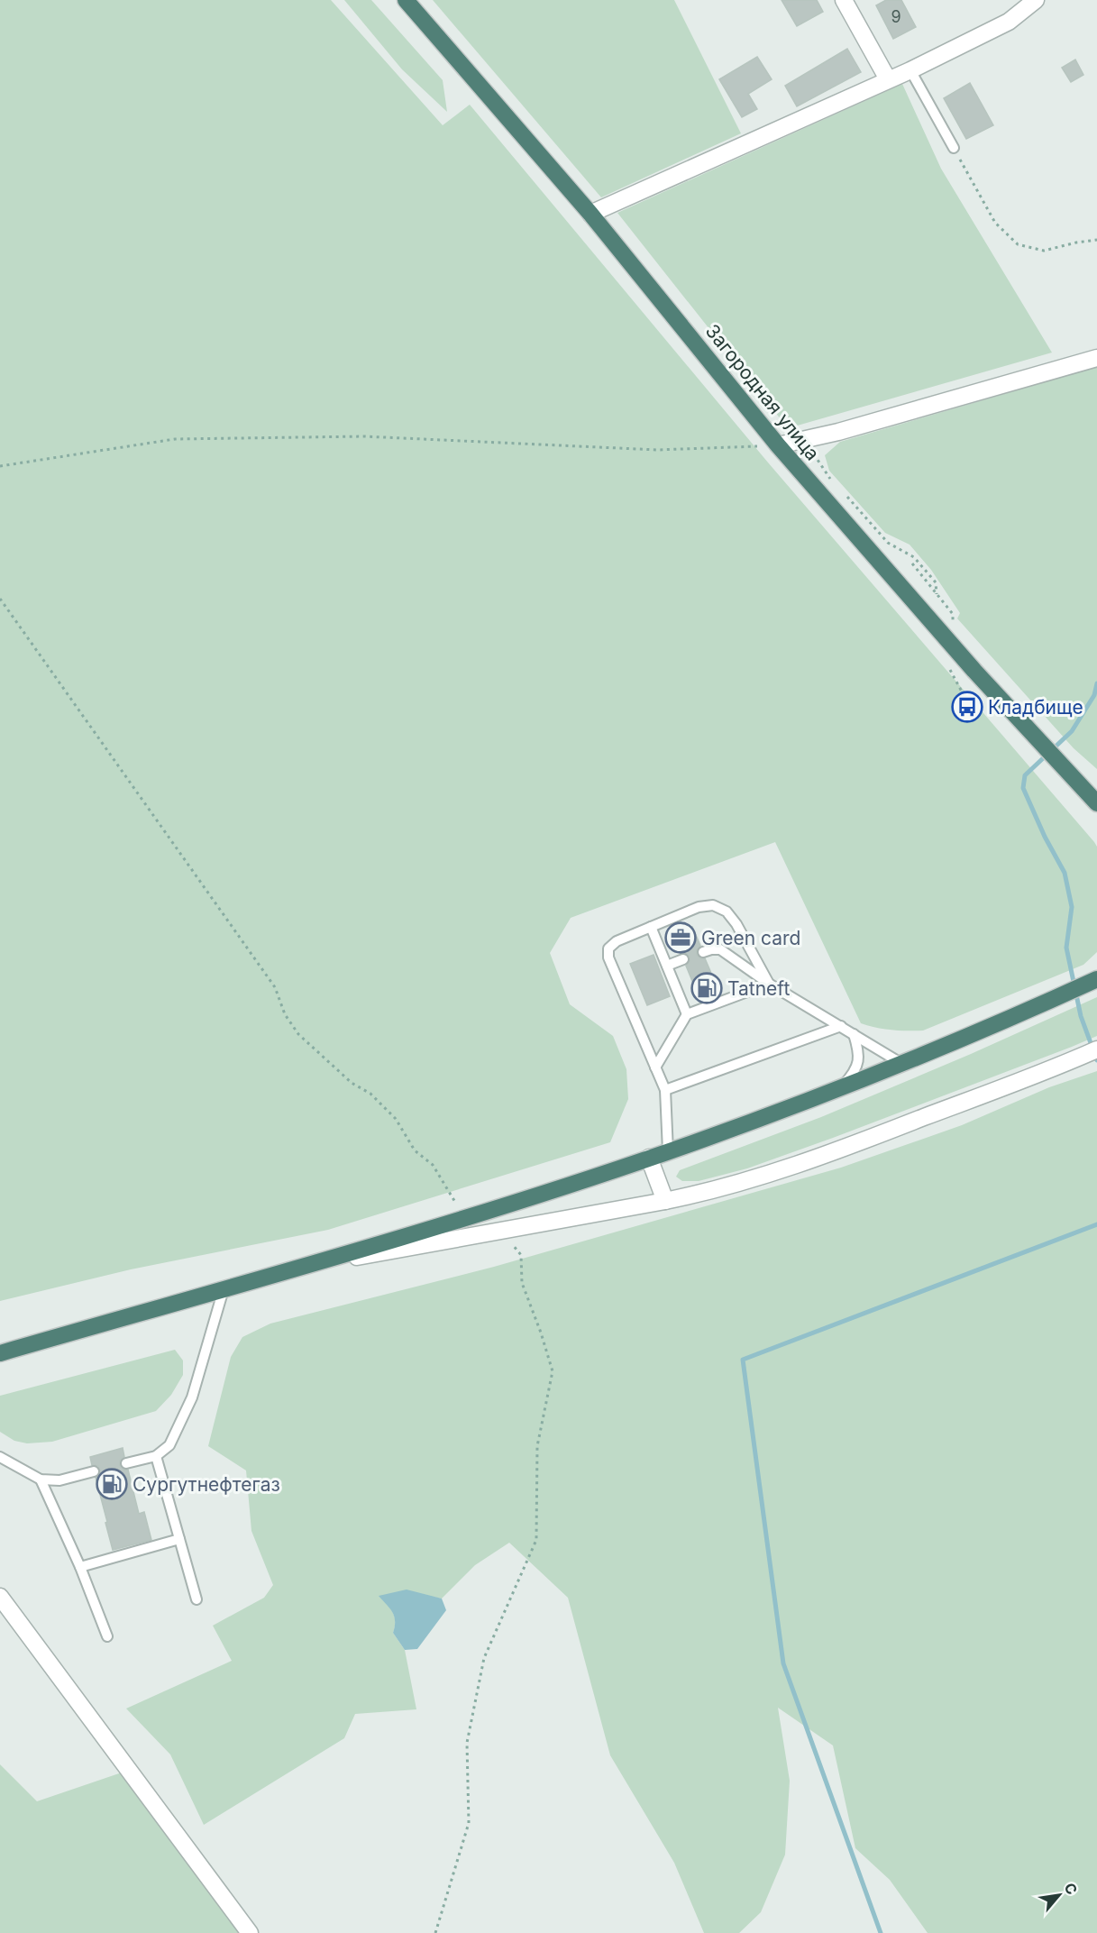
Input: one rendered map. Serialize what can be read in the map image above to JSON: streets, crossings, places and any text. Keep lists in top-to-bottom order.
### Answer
{
  "streets": {
    "highway": ["Загородная улица"]
  },
  "places": {
    "bus stop": ["Кладбище"],
    "office": ["Green card"],
    "fuel station": ["Tatneft", "Сургутнефтегаз"]
  },
  "house_numbers": ["9"],
  "north": "top right"
}
